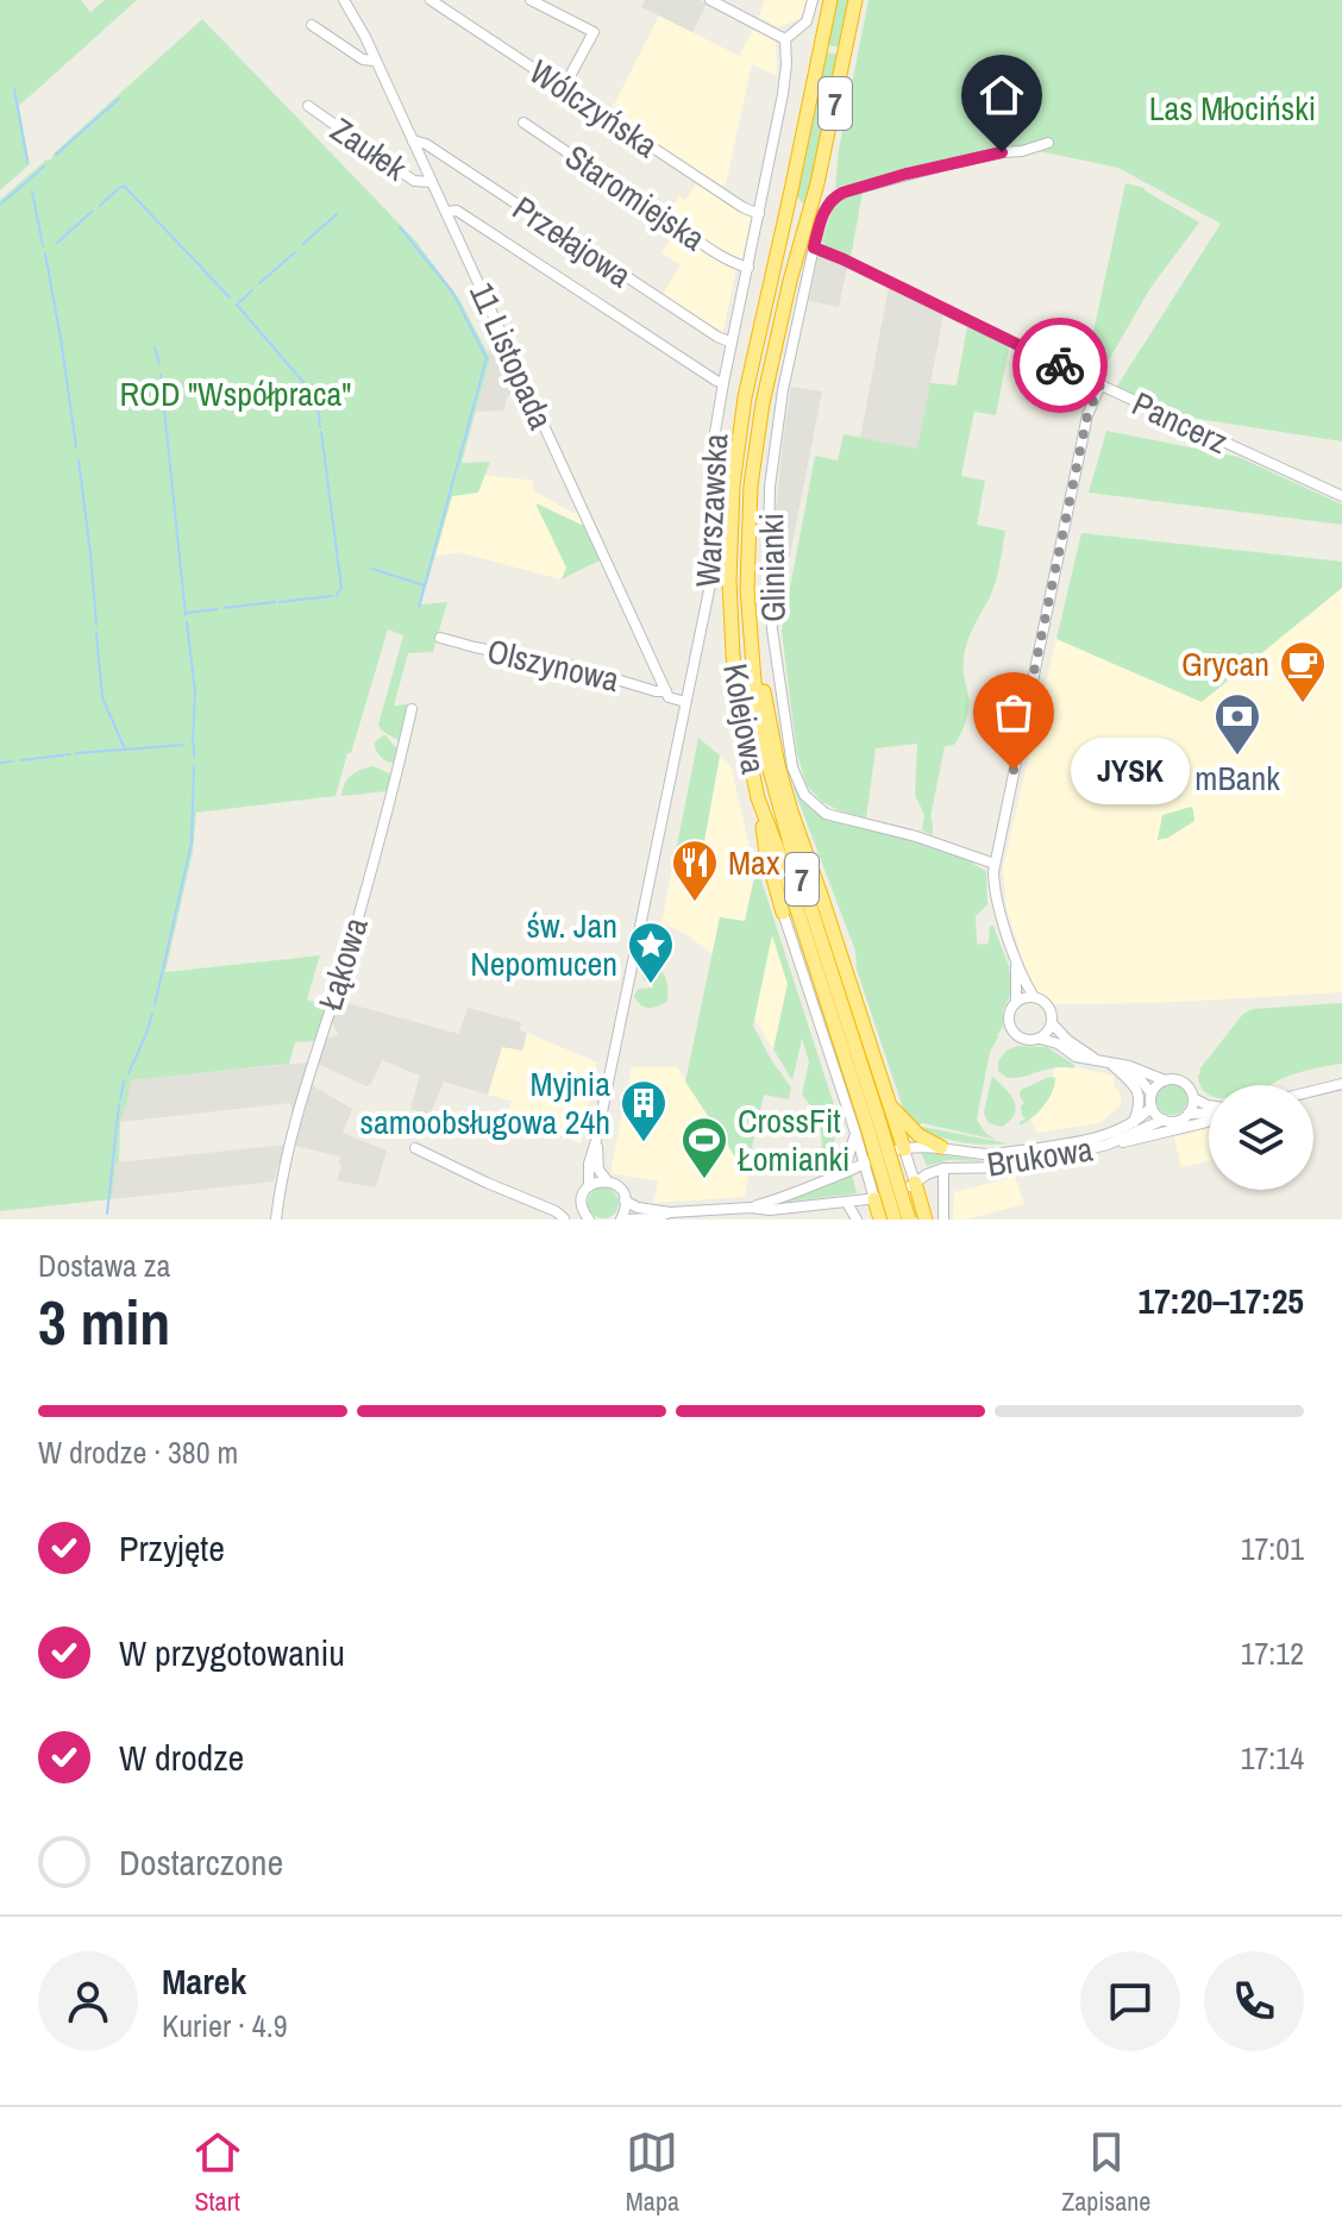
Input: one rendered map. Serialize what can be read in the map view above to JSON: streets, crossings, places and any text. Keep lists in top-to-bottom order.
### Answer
{
  "streets": {
    "highway": ["7", "Kolejowa"],
    "street": [
      "Wólczyńska",
      "Zaułek",
      "Staromiejska",
      "Przełajowa",
      "11 Listopada",
      "Pancerz",
      "Warszawska",
      "Glinianki",
      "Olszynowa",
      "Łąkowa",
      "Brukowa"
    ]
  },
  "crossings": [
    ["Wólczyńska", "Warszawska"],
    ["Zaułek", "11 Listopada"],
    ["Staromiejska", "Warszawska"],
    ["Przełajowa", "11 Listopada"],
    ["Przełajowa", "Warszawska"],
    ["11 Listopada", "Olszynowa"],
    ["Pancerz", "Glinianki"]
  ],
  "parks": ["Las Młociński", "ROD \"Współpraca\""],
  "places": {
    "cafe": ["Grycan"],
    "bank": ["mBank"],
    "other": ["JYSK"],
    "restaurant": ["Max"],
    "place": ["św. Jan Nepomucen"],
    "building": ["Myjnia samoobsługowa 24h"],
    "sports": ["CrossFit Łomianki"]
  },
  "page": {
    "bubble": "JYSK",
    "heading": ["3 min", "Dostawa za", "17:20–17:25"],
    "panel": ["Marek", "Kurier · 4.9"],
    "bar": "W drodze · 380 m",
    "list": [
      ["Przyjęte", "17:01"],
      ["W przygotowaniu", "17:12"],
      ["W drodze", "17:14"],
      "Dostarczone"
    ],
    "tabs": ["Start", "Mapa", "Zapisane"]
  }
}
